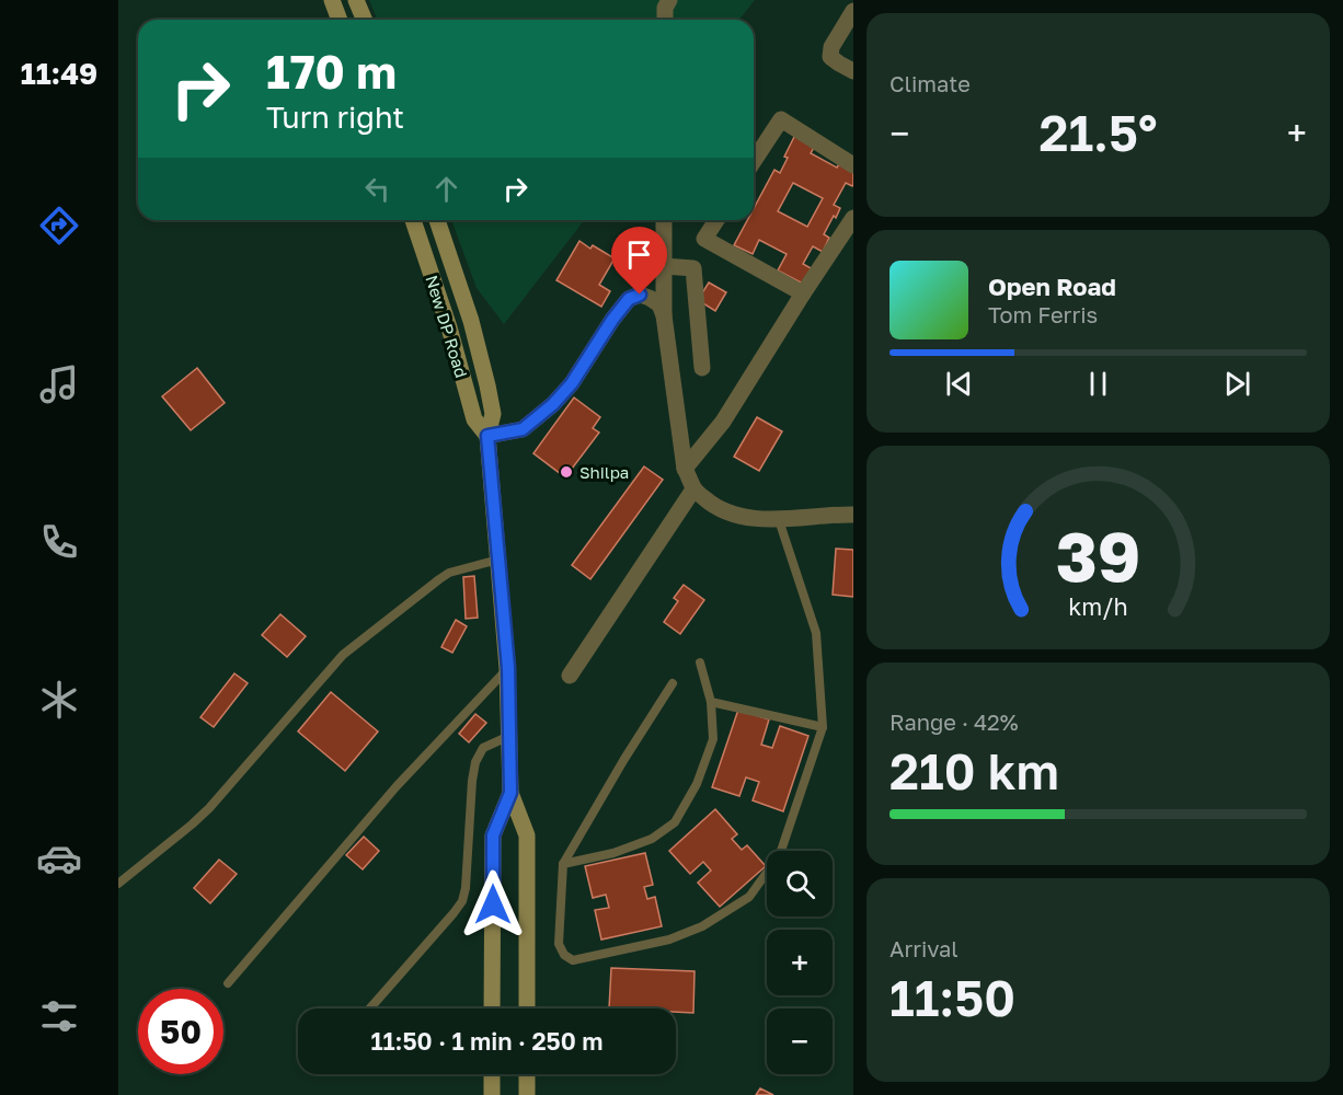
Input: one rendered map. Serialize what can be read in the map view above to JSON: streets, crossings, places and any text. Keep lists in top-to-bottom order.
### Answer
{
  "streets": {
    "main road": ["New DP Road"]
  },
  "places": ["Shilpa"],
  "page": {
    "tabs": "11:49",
    "tile": [
      "Climate",
      ["Range · 42%", "210 km"],
      ["Arrival", "11:50"]
    ],
    "turn": ["170 m", "Turn right"],
    "heat": ["−", "21.5°", "+"],
    "song": ["Open Road", "Tom Ferris"],
    "map_buttons": ["+", "−"],
    "limit": "50",
    "trip": "11:50 · 1 min · 250 m",
    "gauge": ["39", "km/h"]
  }
}
